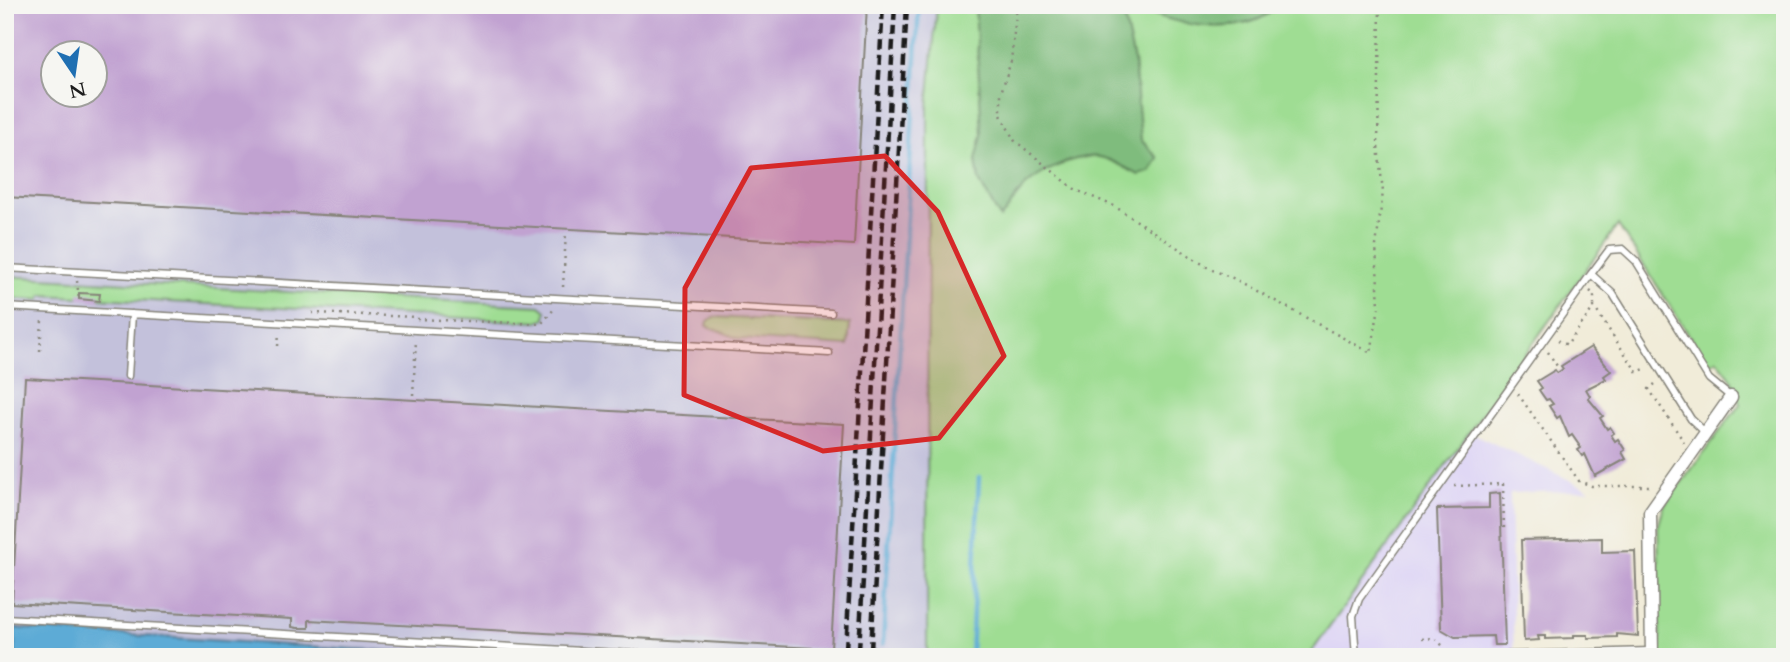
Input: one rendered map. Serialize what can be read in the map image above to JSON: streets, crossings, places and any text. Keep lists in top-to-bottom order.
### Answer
{
  "north": "bottom"
}
